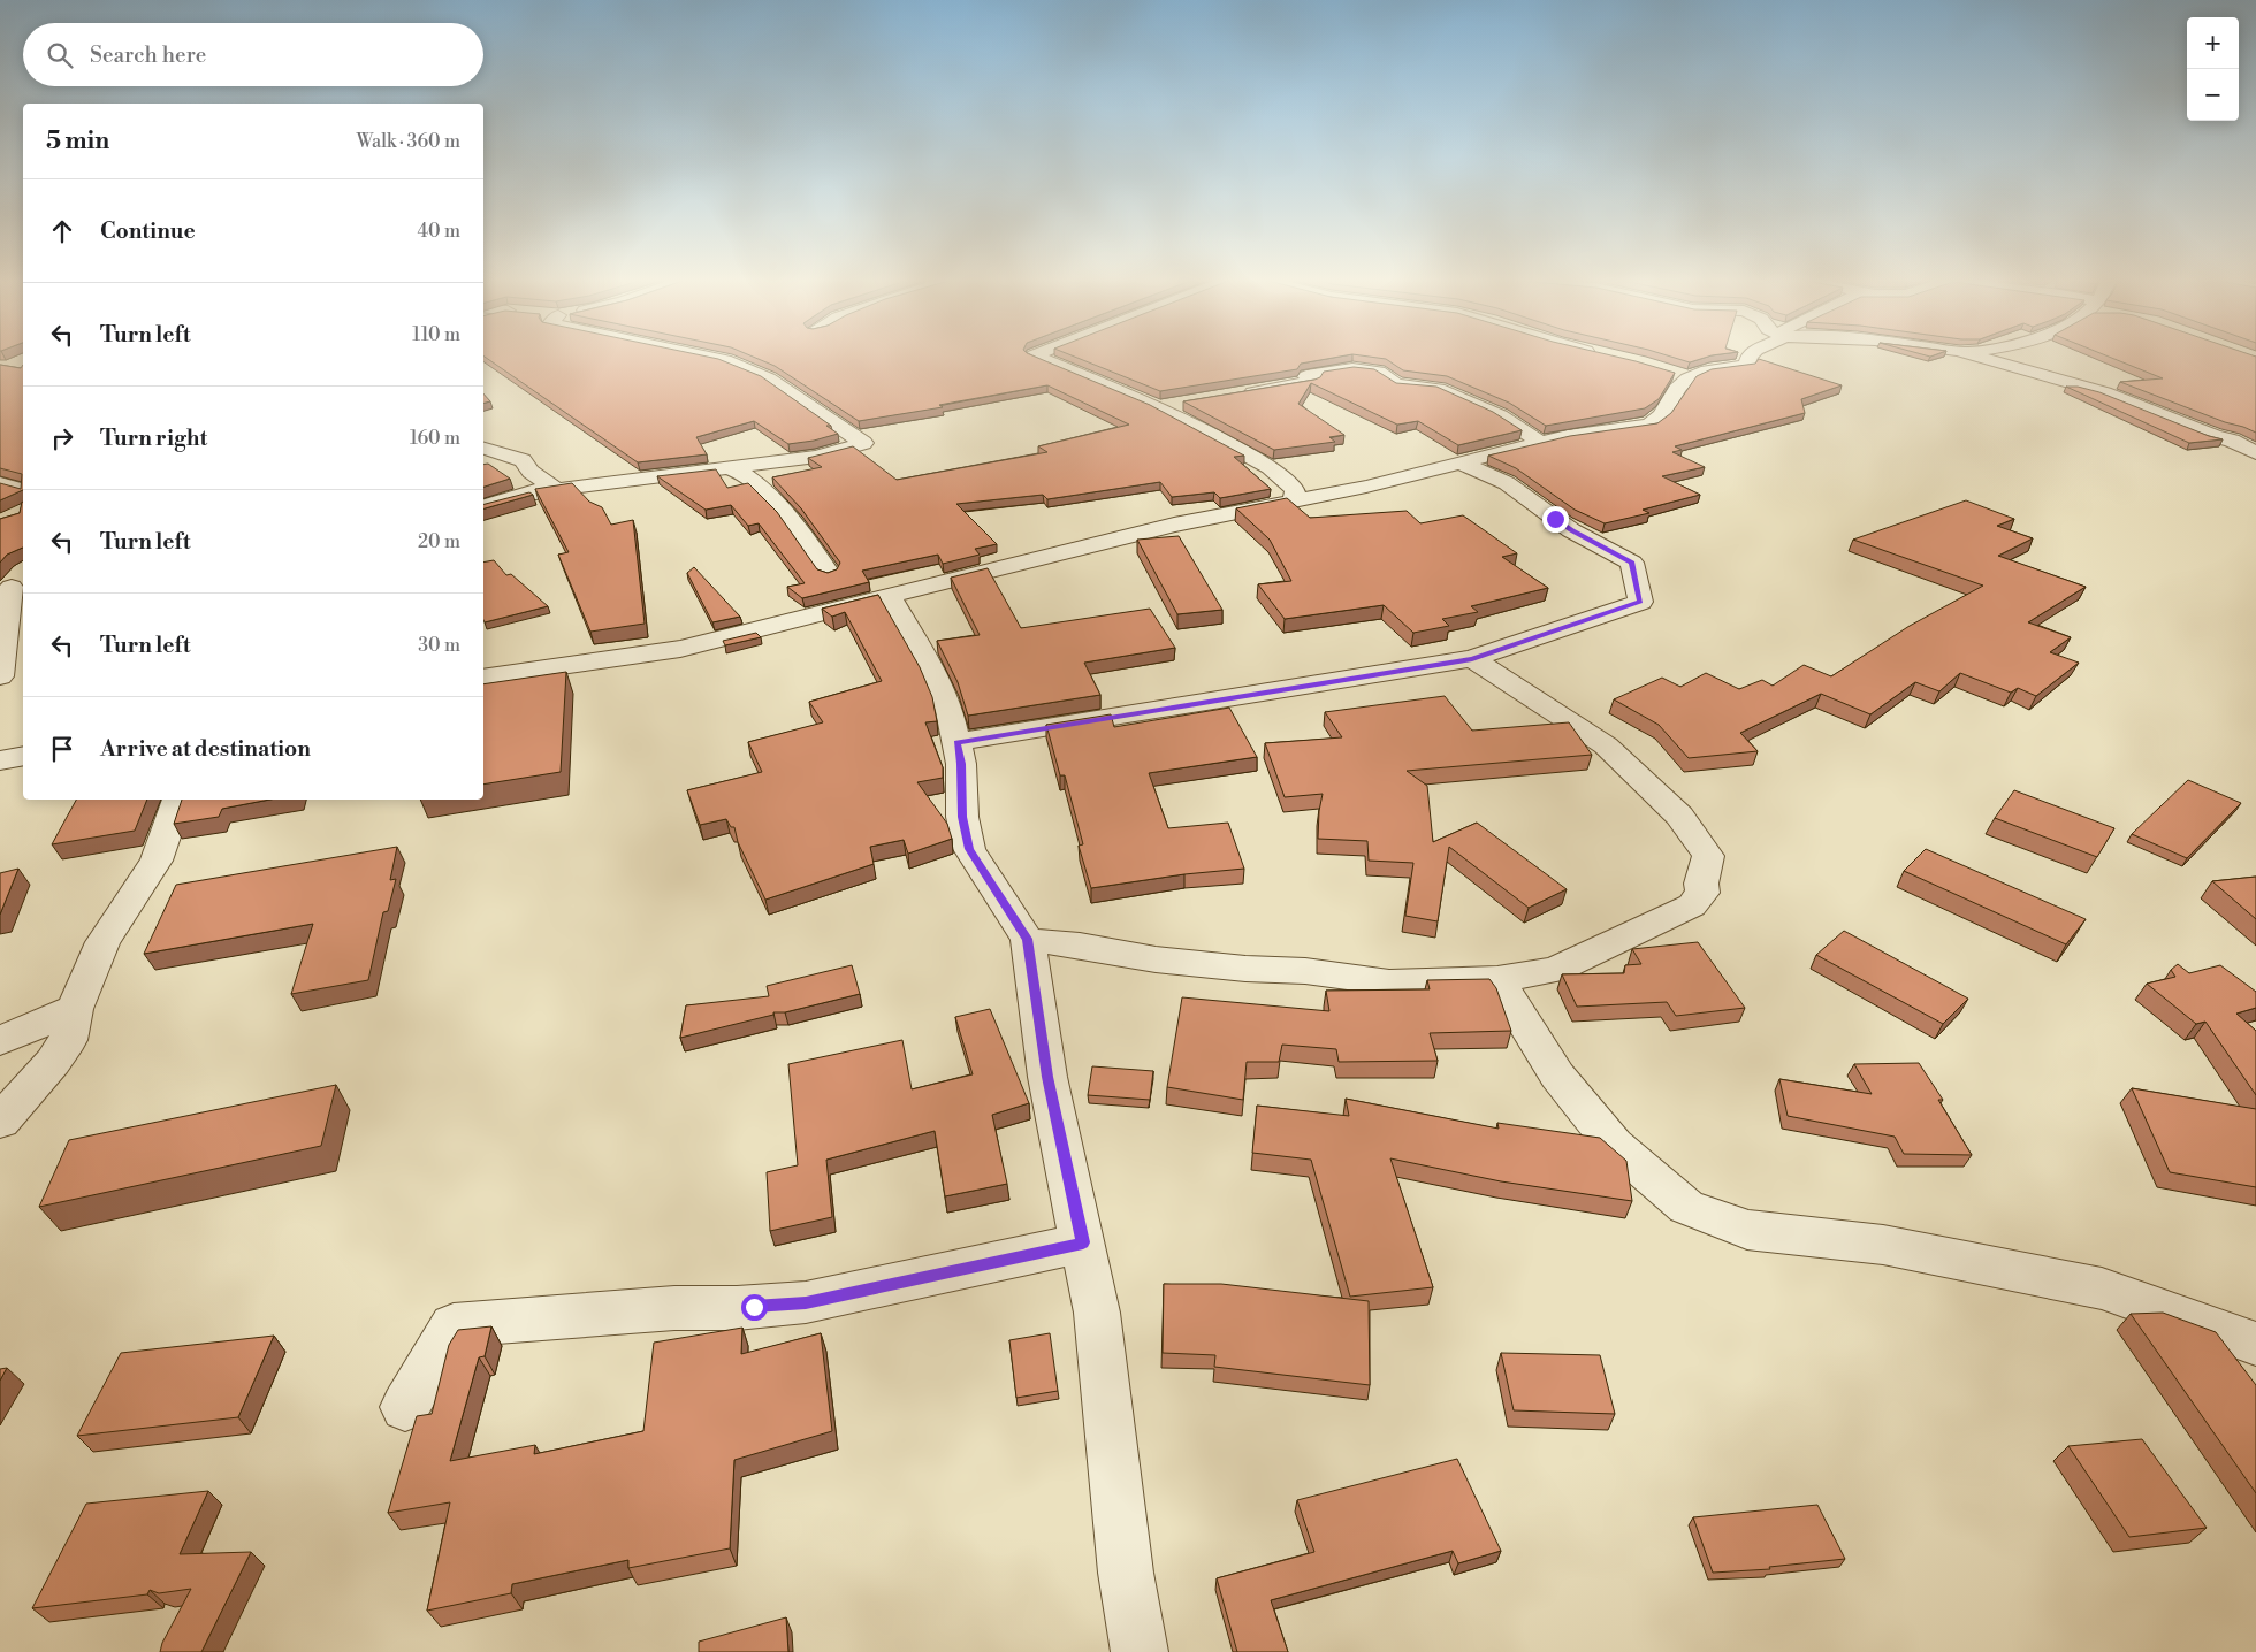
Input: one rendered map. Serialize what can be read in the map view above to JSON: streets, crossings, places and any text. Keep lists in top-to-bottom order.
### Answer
{
  "page": {
    "map_buttons": ["+", "−"],
    "search": "Search here",
    "heading": ["5 min", "Walk · 360 m"],
    "list": [
      ["Continue", "40 m"],
      ["Turn left", "110 m"],
      ["Turn right", "160 m"],
      ["Turn left", "20 m"],
      ["Turn left", "30 m"],
      "Arrive at destination"
    ]
  }
}
